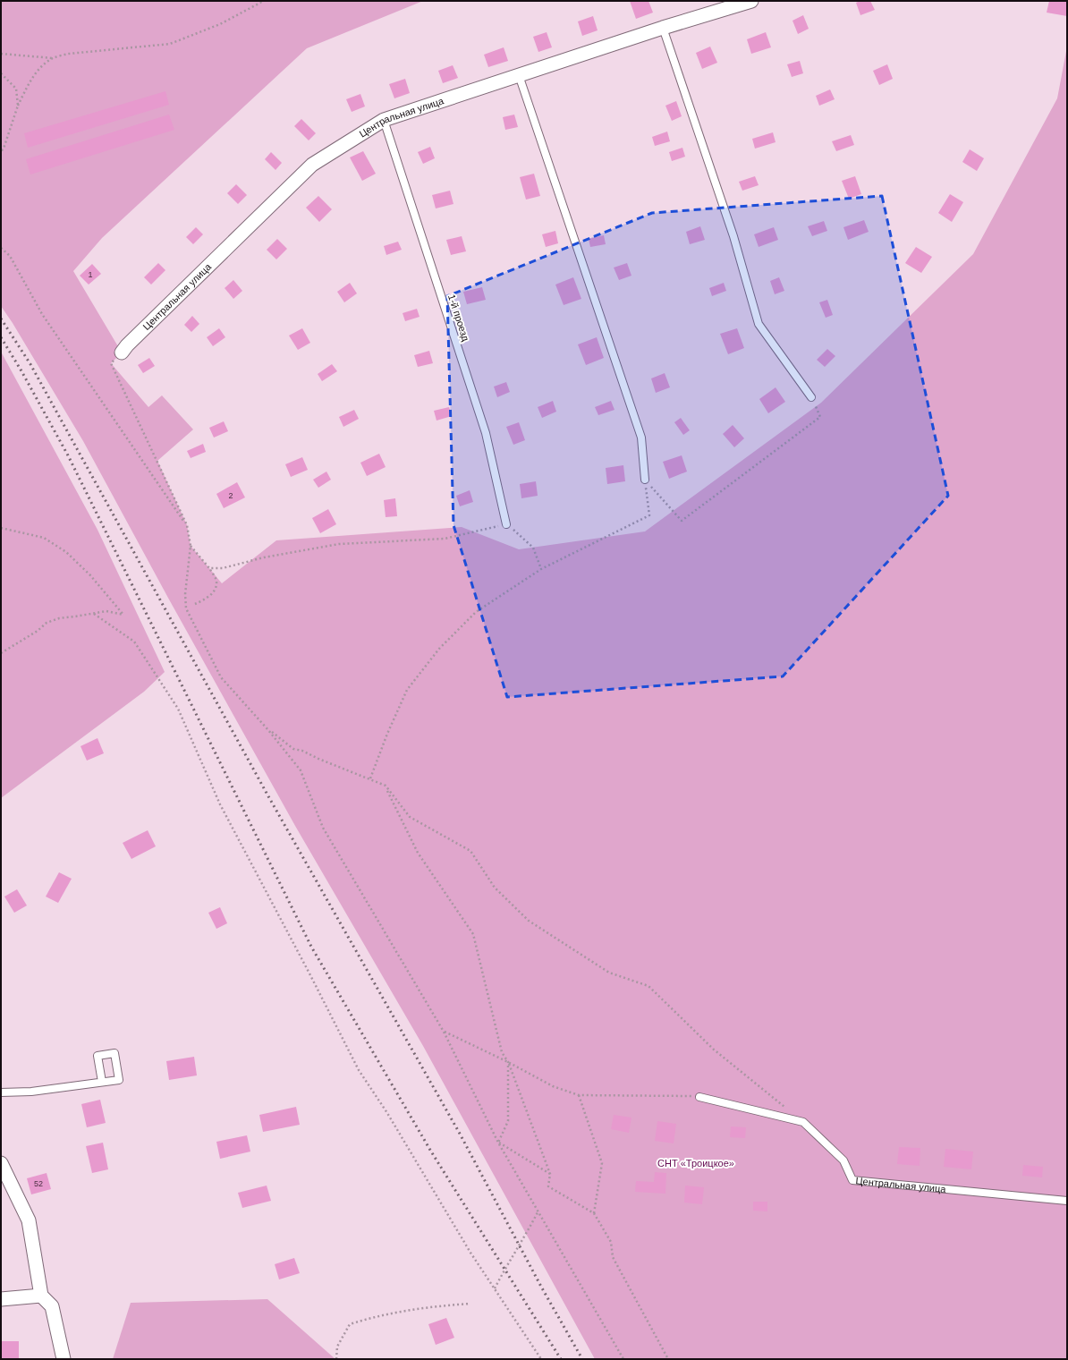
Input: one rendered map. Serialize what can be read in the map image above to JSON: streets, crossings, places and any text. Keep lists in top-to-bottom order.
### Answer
{
  "streets": {
    "street": ["Центральная улица"],
    "lane": ["1-й проезд"]
  },
  "crossings": [
    ["Центральная улица", "1-й проезд"]
  ],
  "parks": ["СНТ «Троицкое»"],
  "house_numbers": ["1", "2", "52"]
}
